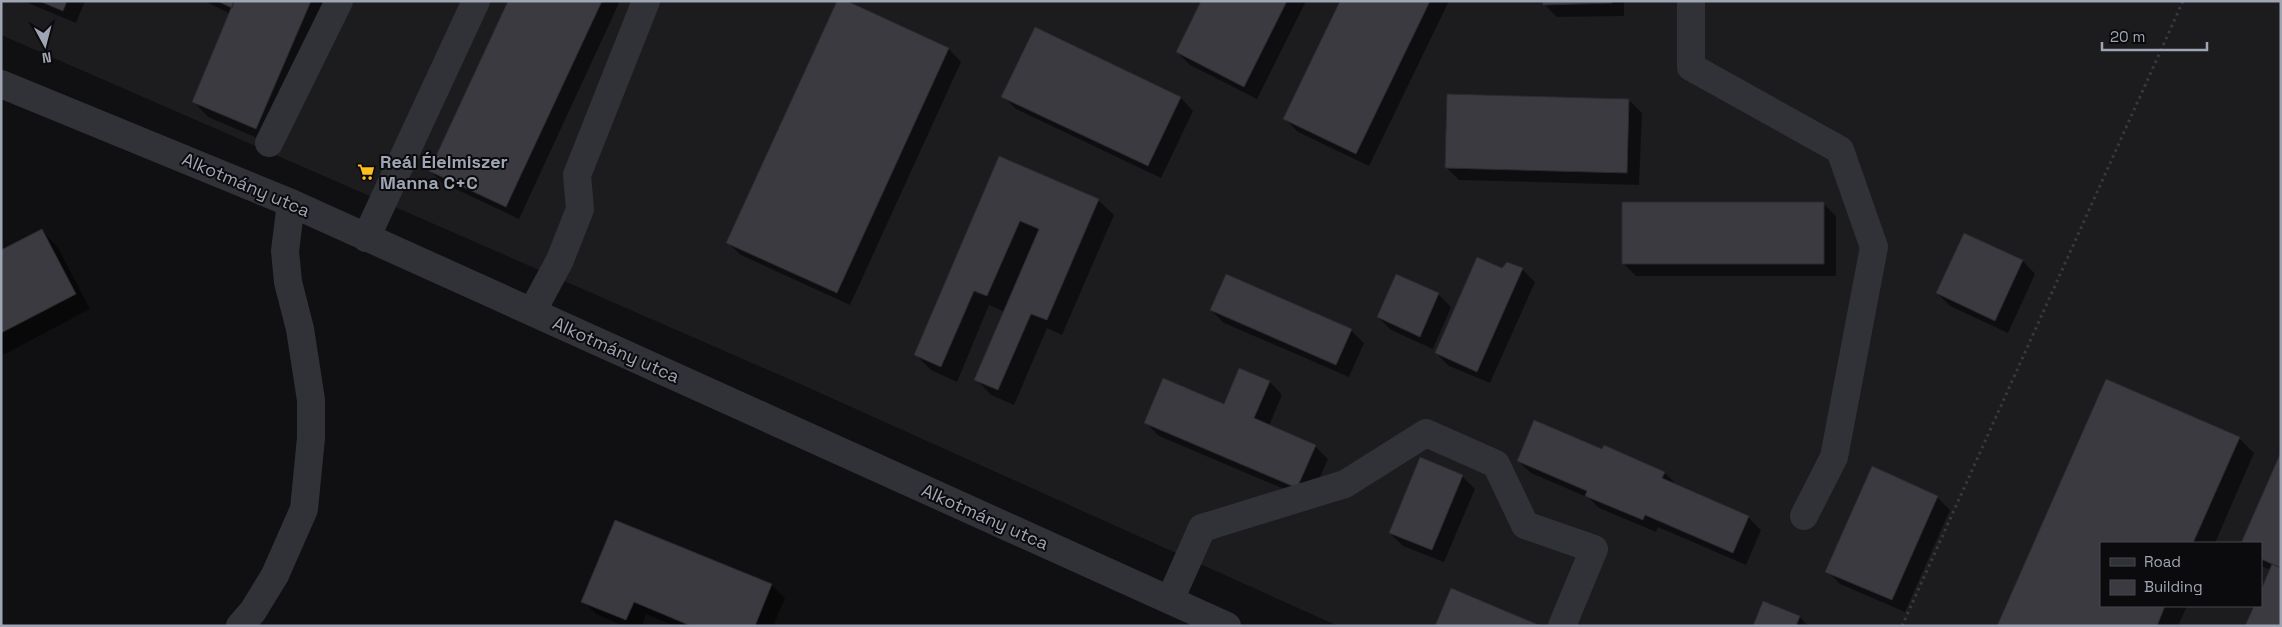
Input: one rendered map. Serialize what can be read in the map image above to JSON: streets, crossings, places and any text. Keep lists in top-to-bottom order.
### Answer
{
  "streets": {
    "street": ["Alkotmány utca"]
  },
  "places": {
    "supermarket": ["Reál Élelmiszer Manna C+C"]
  },
  "legend": ["Road", "Building"],
  "scale_bar": "20 m",
  "north": "bottom"
}
